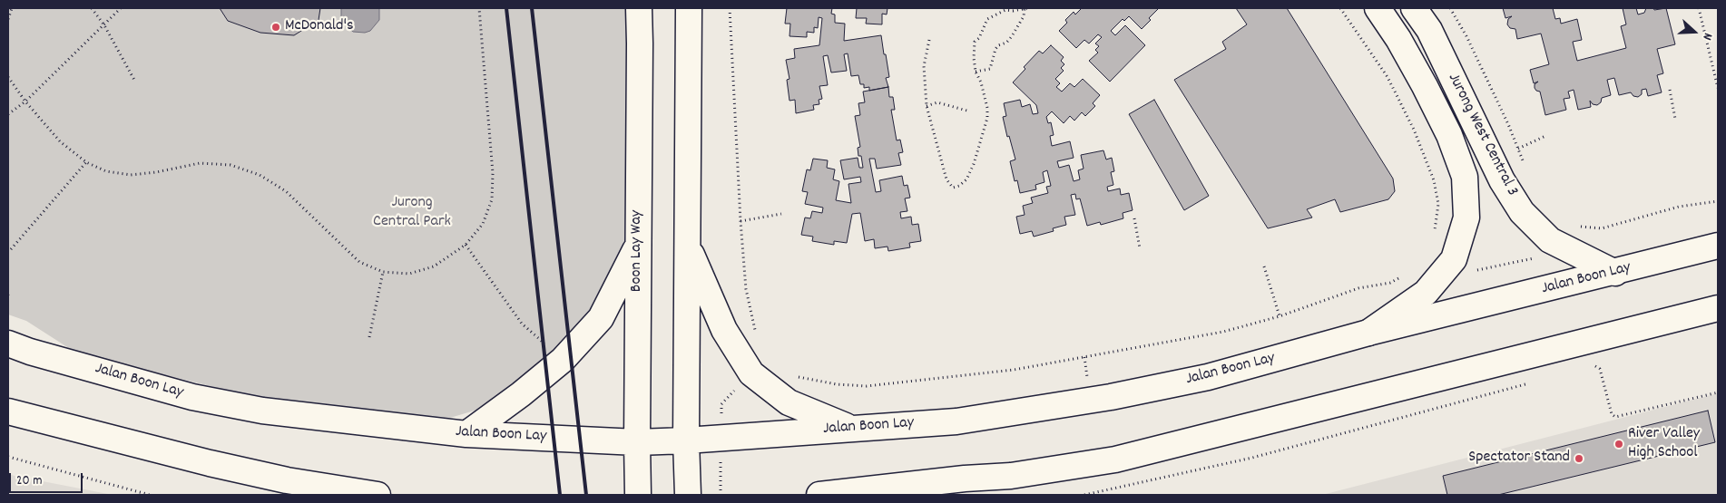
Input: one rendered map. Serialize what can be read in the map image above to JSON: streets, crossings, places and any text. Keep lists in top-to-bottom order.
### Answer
{
  "streets": {
    "main road": ["Jurong West Central 3", "Boon Lay Way", "Jalan Boon Lay"]
  },
  "crossings": [
    ["Jurong West Central 3", "Jalan Boon Lay"],
    ["Boon Lay Way", "Jalan Boon Lay"]
  ],
  "parks": ["Jurong Central Park"],
  "places": ["McDonald's", "River Valley High School", "Spectator Stand"],
  "scale_bar": "20 m",
  "north": "right"
}
